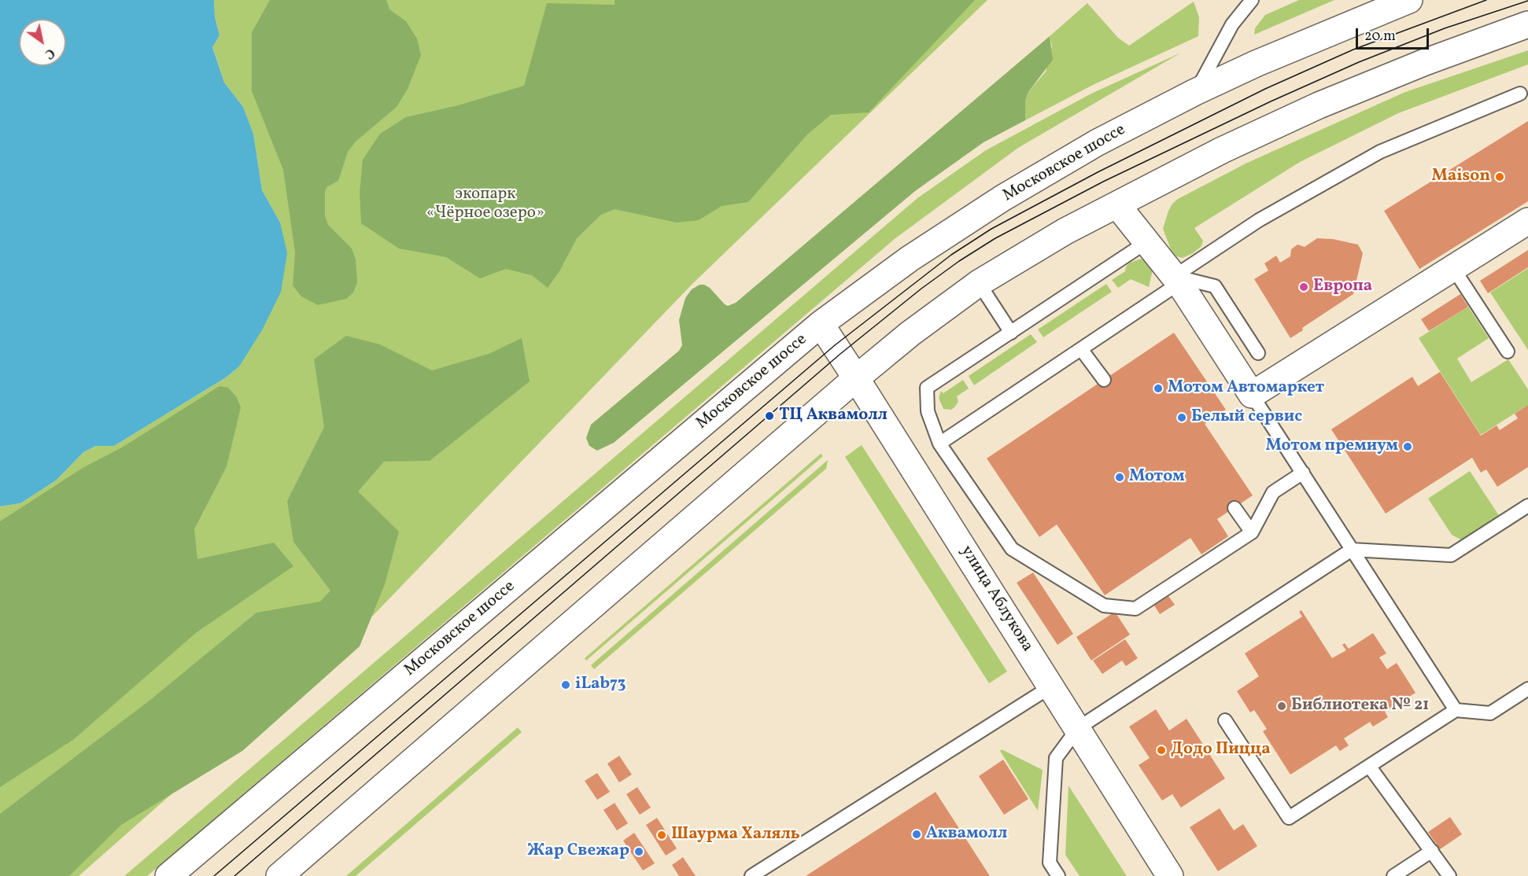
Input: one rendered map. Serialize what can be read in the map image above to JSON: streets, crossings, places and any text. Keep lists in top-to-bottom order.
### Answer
{
  "streets": {
    "main road": ["Московское шоссе", "улица Аблукова"]
  },
  "crossings": [
    ["Московское шоссе", "улица Аблукова"]
  ],
  "parks": ["экопарк «Чёрное озеро»"],
  "places": [
    "Maison",
    "Европа",
    "Мотом Автомаркет",
    "ТЦ Аквамолл",
    "Белый сервис",
    "Мотом премиум",
    "Мотом",
    "iLab73",
    "Библиотека № 21",
    "Додо Пицца",
    "Аквамолл",
    "Шаурма Халяль",
    "Жар Свежар"
  ],
  "scale_bar": "20 m",
  "north": "bottom right"
}
